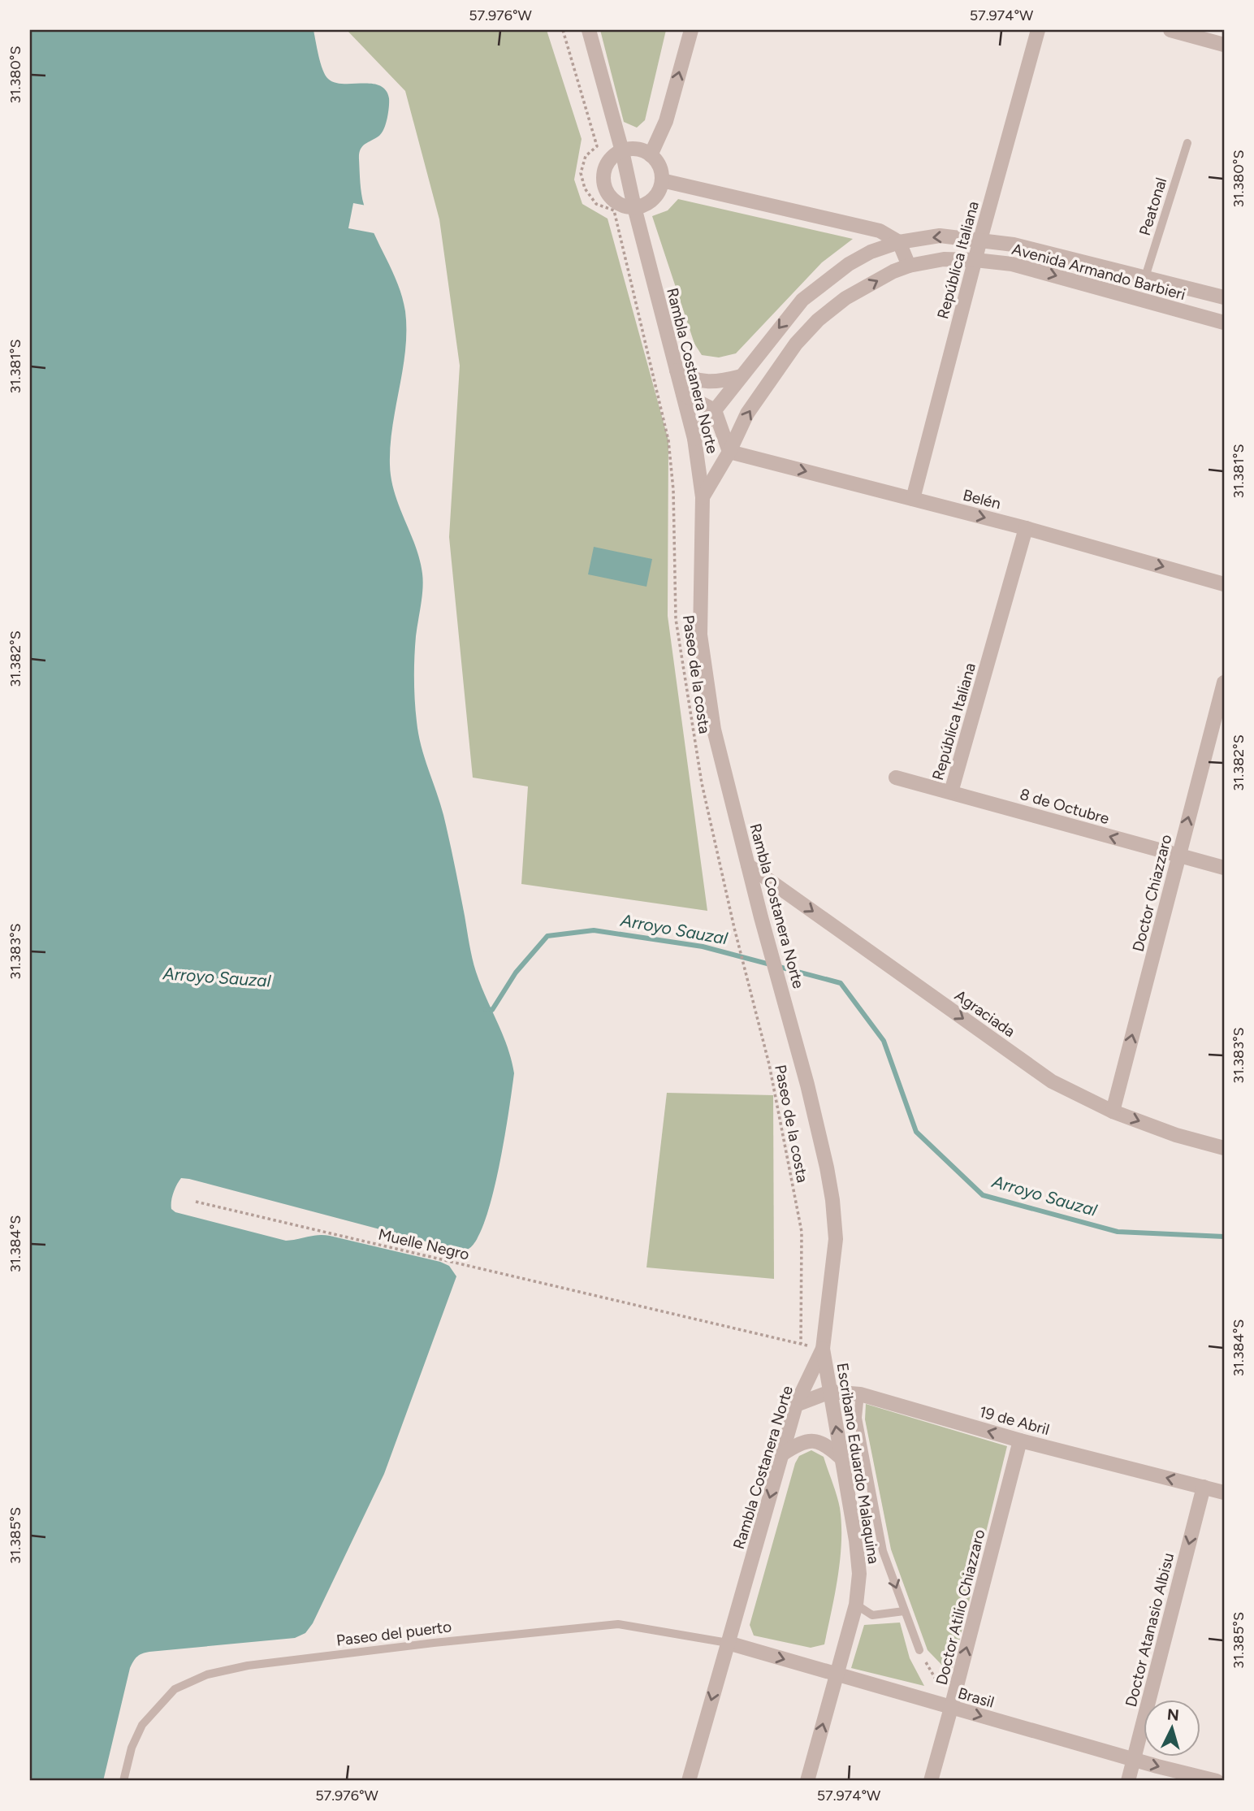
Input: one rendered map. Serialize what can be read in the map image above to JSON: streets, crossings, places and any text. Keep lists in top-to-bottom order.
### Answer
{
  "streets": {
    "street": [
      "República Italiana",
      "Avenida Armando Barbieri",
      "Rambla Costanera Norte",
      "Belén",
      "8 de Octubre",
      "Doctor Chiazzaro",
      "Agraciada",
      "19 de Abril",
      "Escribano Eduardo Malaquina",
      "Doctor Atilio Chiazzaro",
      "Doctor Atanasio Albisu",
      "Brasil"
    ],
    "lane": ["Peatonal", "Paseo del puerto"],
    "path": ["Paseo de la costa", "Muelle Negro"]
  },
  "crossings": [
    ["Peatonal", "Avenida Armando Barbieri"],
    ["República Italiana", "Avenida Armando Barbieri"],
    ["República Italiana", "Belén"],
    ["República Italiana", "8 de Octubre"],
    ["Avenida Armando Barbieri", "Rambla Costanera Norte"],
    ["Avenida Armando Barbieri", "Belén"],
    ["Rambla Costanera Norte", "Agraciada"],
    ["Rambla Costanera Norte", "Muelle Negro"],
    ["Rambla Costanera Norte", "19 de Abril"],
    ["Rambla Costanera Norte", "Escribano Eduardo Malaquina"],
    ["Rambla Costanera Norte", "Paseo del puerto"],
    ["Rambla Costanera Norte", "Brasil"],
    ["Paseo de la costa", "Muelle Negro"],
    ["8 de Octubre", "Doctor Chiazzaro"],
    ["Doctor Chiazzaro", "Agraciada"],
    ["Muelle Negro", "Escribano Eduardo Malaquina"],
    ["19 de Abril", "Escribano Eduardo Malaquina"],
    ["19 de Abril", "Doctor Atilio Chiazzaro"],
    ["19 de Abril", "Doctor Atanasio Albisu"],
    ["Escribano Eduardo Malaquina", "Brasil"],
    ["Doctor Atilio Chiazzaro", "Brasil"],
    ["Doctor Atanasio Albisu", "Brasil"],
    ["Paseo del puerto", "Brasil"]
  ],
  "one_way": [
    "Belén",
    "8 de Octubre",
    "Doctor Chiazzaro",
    "Agraciada",
    "19 de Abril",
    "Escribano Eduardo Malaquina",
    "Doctor Atilio Chiazzaro",
    "Doctor Atanasio Albisu",
    "Brasil"
  ],
  "water": ["Arroyo Sauzal"],
  "north": "top",
  "coordinates": [
    "57.976°W",
    "57.974°W",
    "31.380°S",
    "31.381°S",
    "31.382°S",
    "31.383°S",
    "31.384°S",
    "31.385°S"
  ]
}
